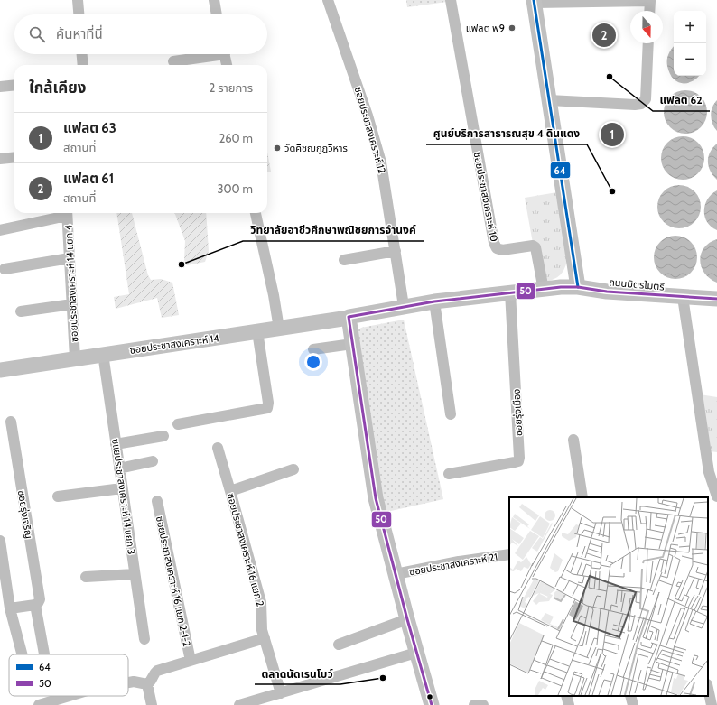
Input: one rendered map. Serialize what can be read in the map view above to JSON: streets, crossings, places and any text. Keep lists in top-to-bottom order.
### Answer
{
  "streets": {
    "main road": ["ถนนมิตรไมตรี", "ซอยประชาสงเคราะห์ 14"],
    "street": [
      "ซอยประชาสงเคราะห์ 12",
      "ซอยประชาสงเคราะห์ 10",
      "ซอยประชาสงเคราะห์ 14 แยก 4",
      "ซอยรุ่งเมือง",
      "ซแยประชาสงเคราะห์ 14 แยก 3",
      "ซอยรุ่งเจริญ",
      "ซอยประชาสงเคราะห์ 16 แยก 2",
      "ซอยประชาสงเคราะห์ 21",
      "ซอยประชาสงเคราะห์ 16 แยก 2-1-2"
    ]
  },
  "crossings": [
    ["ซอยประชาสงเคราะห์ 12", "ซอยประชาสงเคราะห์ 14"],
    ["ซอยประชาสงเคราะห์ 10", "ถนนมิตรไมตรี"],
    ["ซอยประชาสงเคราะห์ 14 แยก 4", "ซอยประชาสงเคราะห์ 14"],
    ["ถนนมิตรไมตรี", "ซอยประชาสงเคราะห์ 14"],
    ["ถนนมิตรไมตรี", "ซอยรุ่งเมือง"],
    ["ซอยประชาสงเคราะห์ 14", "ซแยประชาสงเคราะห์ 14 แยก 3"]
  ],
  "places": [
    "แฟลต พ9",
    "แฟลต 62",
    "วัดคิชฌกูฎวิหาร",
    "ศูนย์บริการสาธารณสุข 4 ดินแดง",
    "วิทยาลัยอาชีวศึกษาพณิชยการจำนงค์",
    "ตลาดนัดเรนโบว์"
  ],
  "lines": ["transit line 64", "transit line 50"],
  "legend": ["64", "50"],
  "north": "bottom",
  "page": {
    "map_buttons": ["+", "−"],
    "search": "ค้นหาที่นี่",
    "pins": ["2", "1"],
    "heading": ["ใกล้เคียง", "2 รายการ"],
    "list": [
      {
        "mark": "1",
        "name": "แฟลต 63",
        "note": "สถานที่",
        "value": "260 m"
      },
      {
        "mark": "2",
        "name": "แฟลต 61",
        "note": "สถานที่",
        "value": "300 m"
      }
    ]
  }
}
